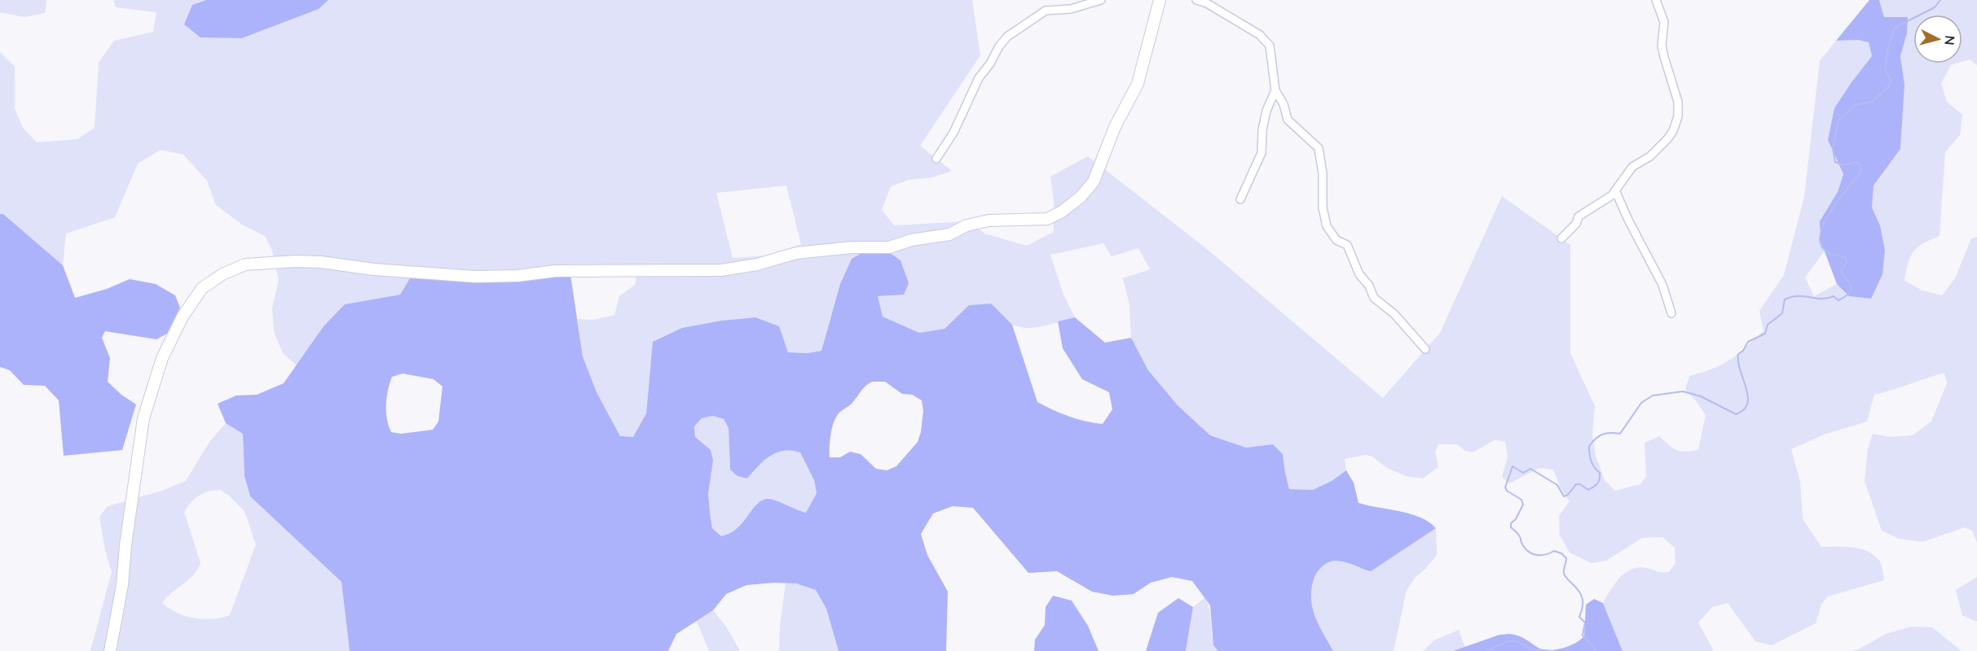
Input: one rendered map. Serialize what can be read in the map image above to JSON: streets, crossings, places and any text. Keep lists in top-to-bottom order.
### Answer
{
  "north": "right"
}
